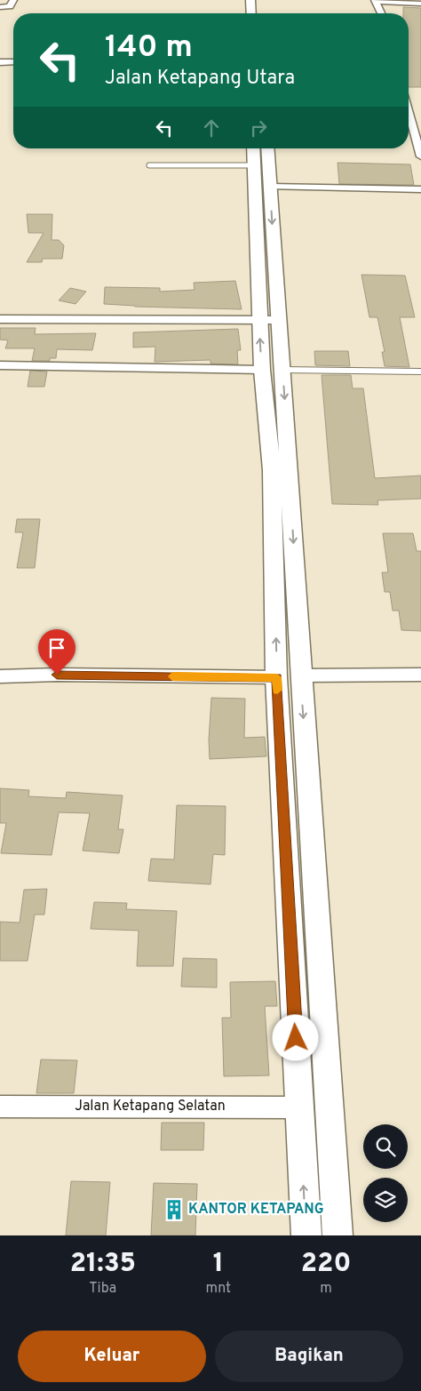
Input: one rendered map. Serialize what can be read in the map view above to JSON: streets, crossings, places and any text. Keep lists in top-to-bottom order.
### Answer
{
  "streets": {
    "street": ["Jalan Ketapang Selatan"]
  },
  "places": {
    "building": ["KANTOR KETAPANG"]
  },
  "page": {
    "turn": ["140 m", "Jalan Ketapang Utara"],
    "eta": [
      "21:35",
      "Tiba",
      "1",
      "mnt",
      "220",
      "m"
    ],
    "buttons": ["Keluar", "Bagikan"]
  }
}
